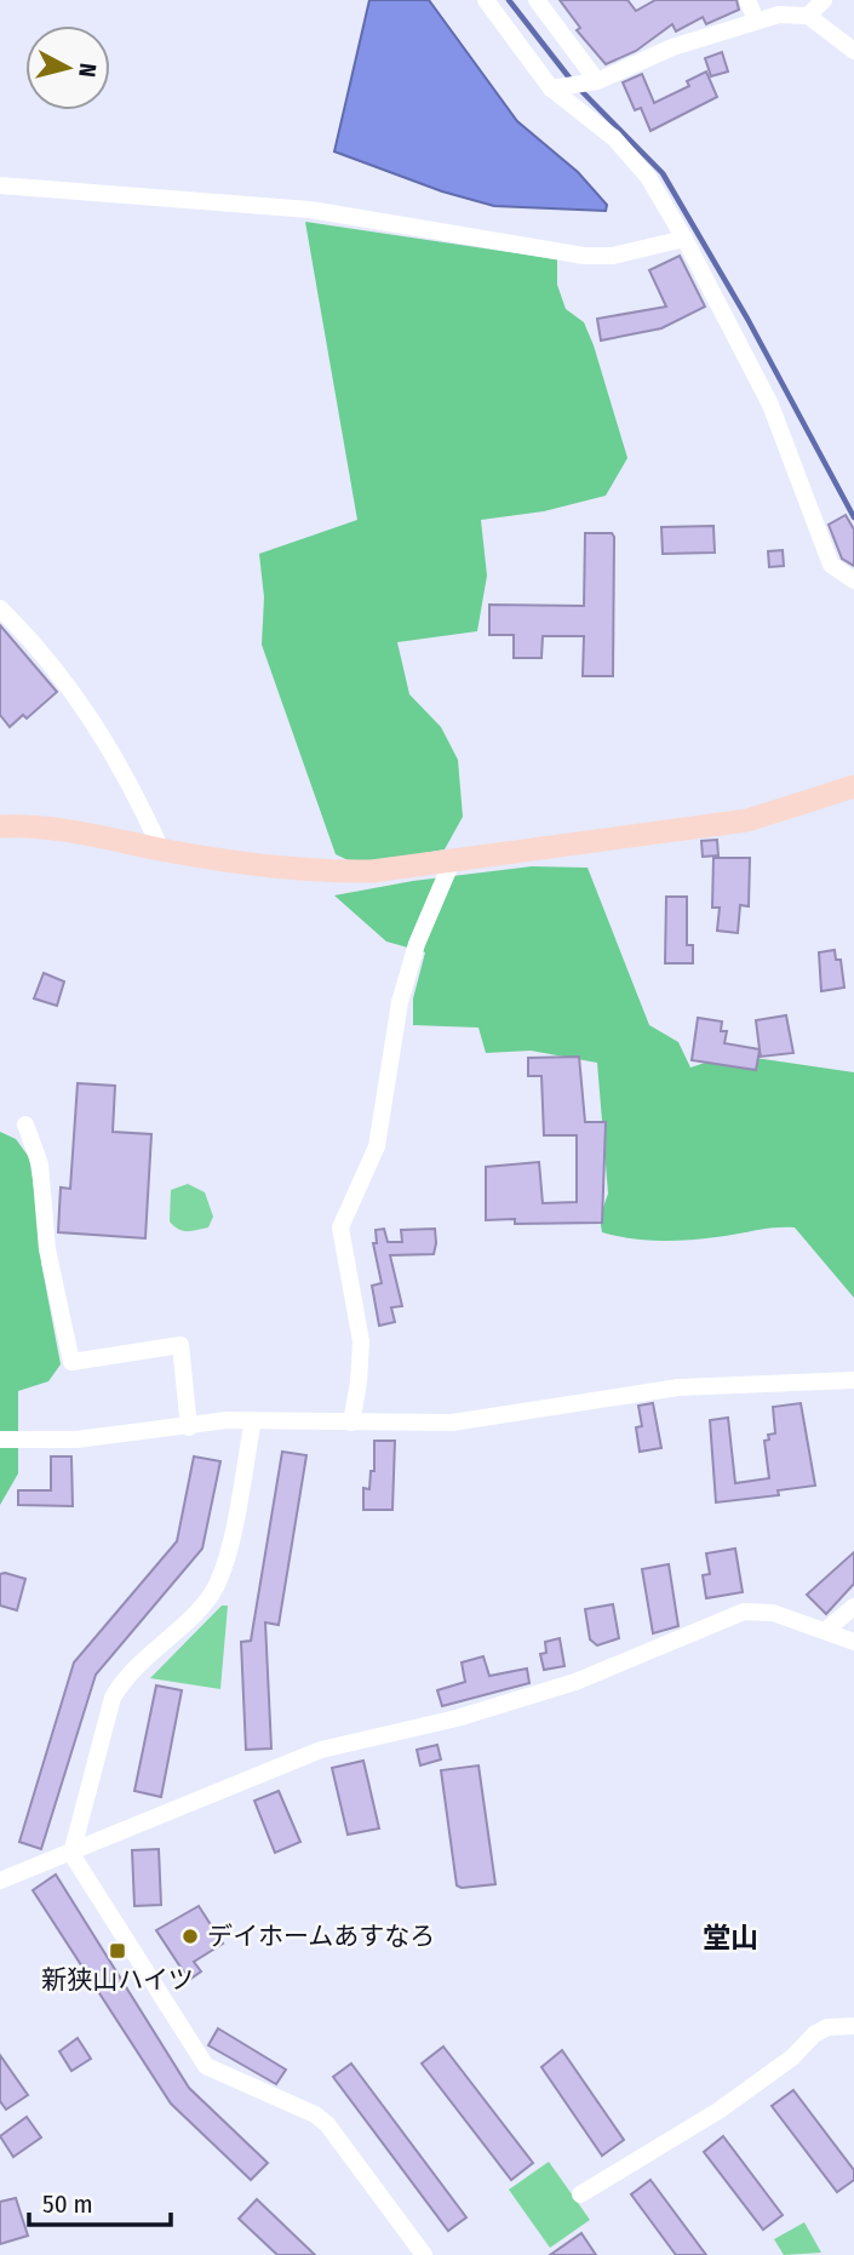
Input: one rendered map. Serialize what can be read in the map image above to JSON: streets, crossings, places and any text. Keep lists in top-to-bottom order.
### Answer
{
  "districts": ["堂山"],
  "places": {
    "other": ["デイホームあすなろ"],
    "transit": ["新狭山ハイツ"]
  },
  "scale_bar": "50 m",
  "north": "right"
}
